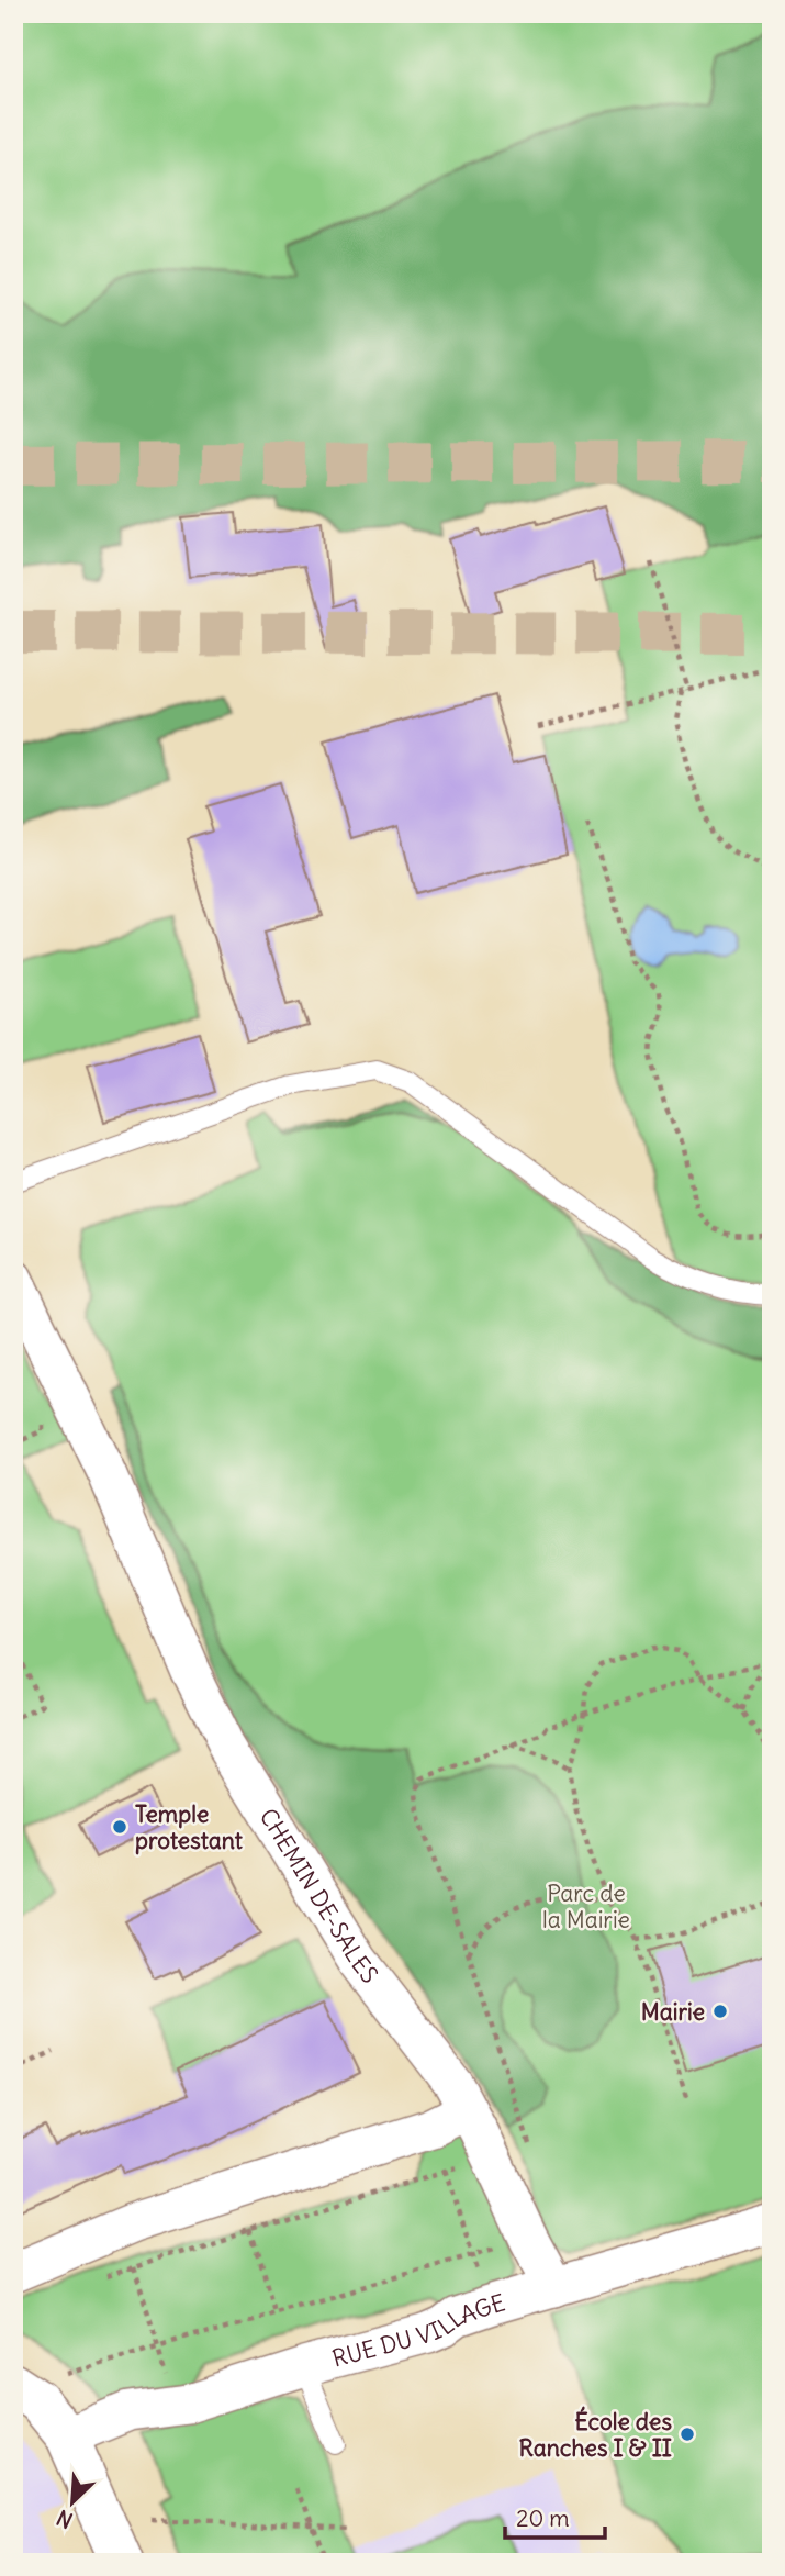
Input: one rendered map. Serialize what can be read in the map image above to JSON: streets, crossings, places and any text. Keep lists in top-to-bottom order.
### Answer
{
  "streets": {
    "street": ["CHEMIN DE-SALES", "RUE DU VILLAGE"]
  },
  "crossings": [
    ["CHEMIN DE-SALES", "RUE DU VILLAGE"]
  ],
  "parks": ["Parc de la Mairie"],
  "places": ["Temple protestant", "Mairie", "École des Ranches I & II"],
  "scale_bar": "20 m",
  "north": "bottom left"
}
